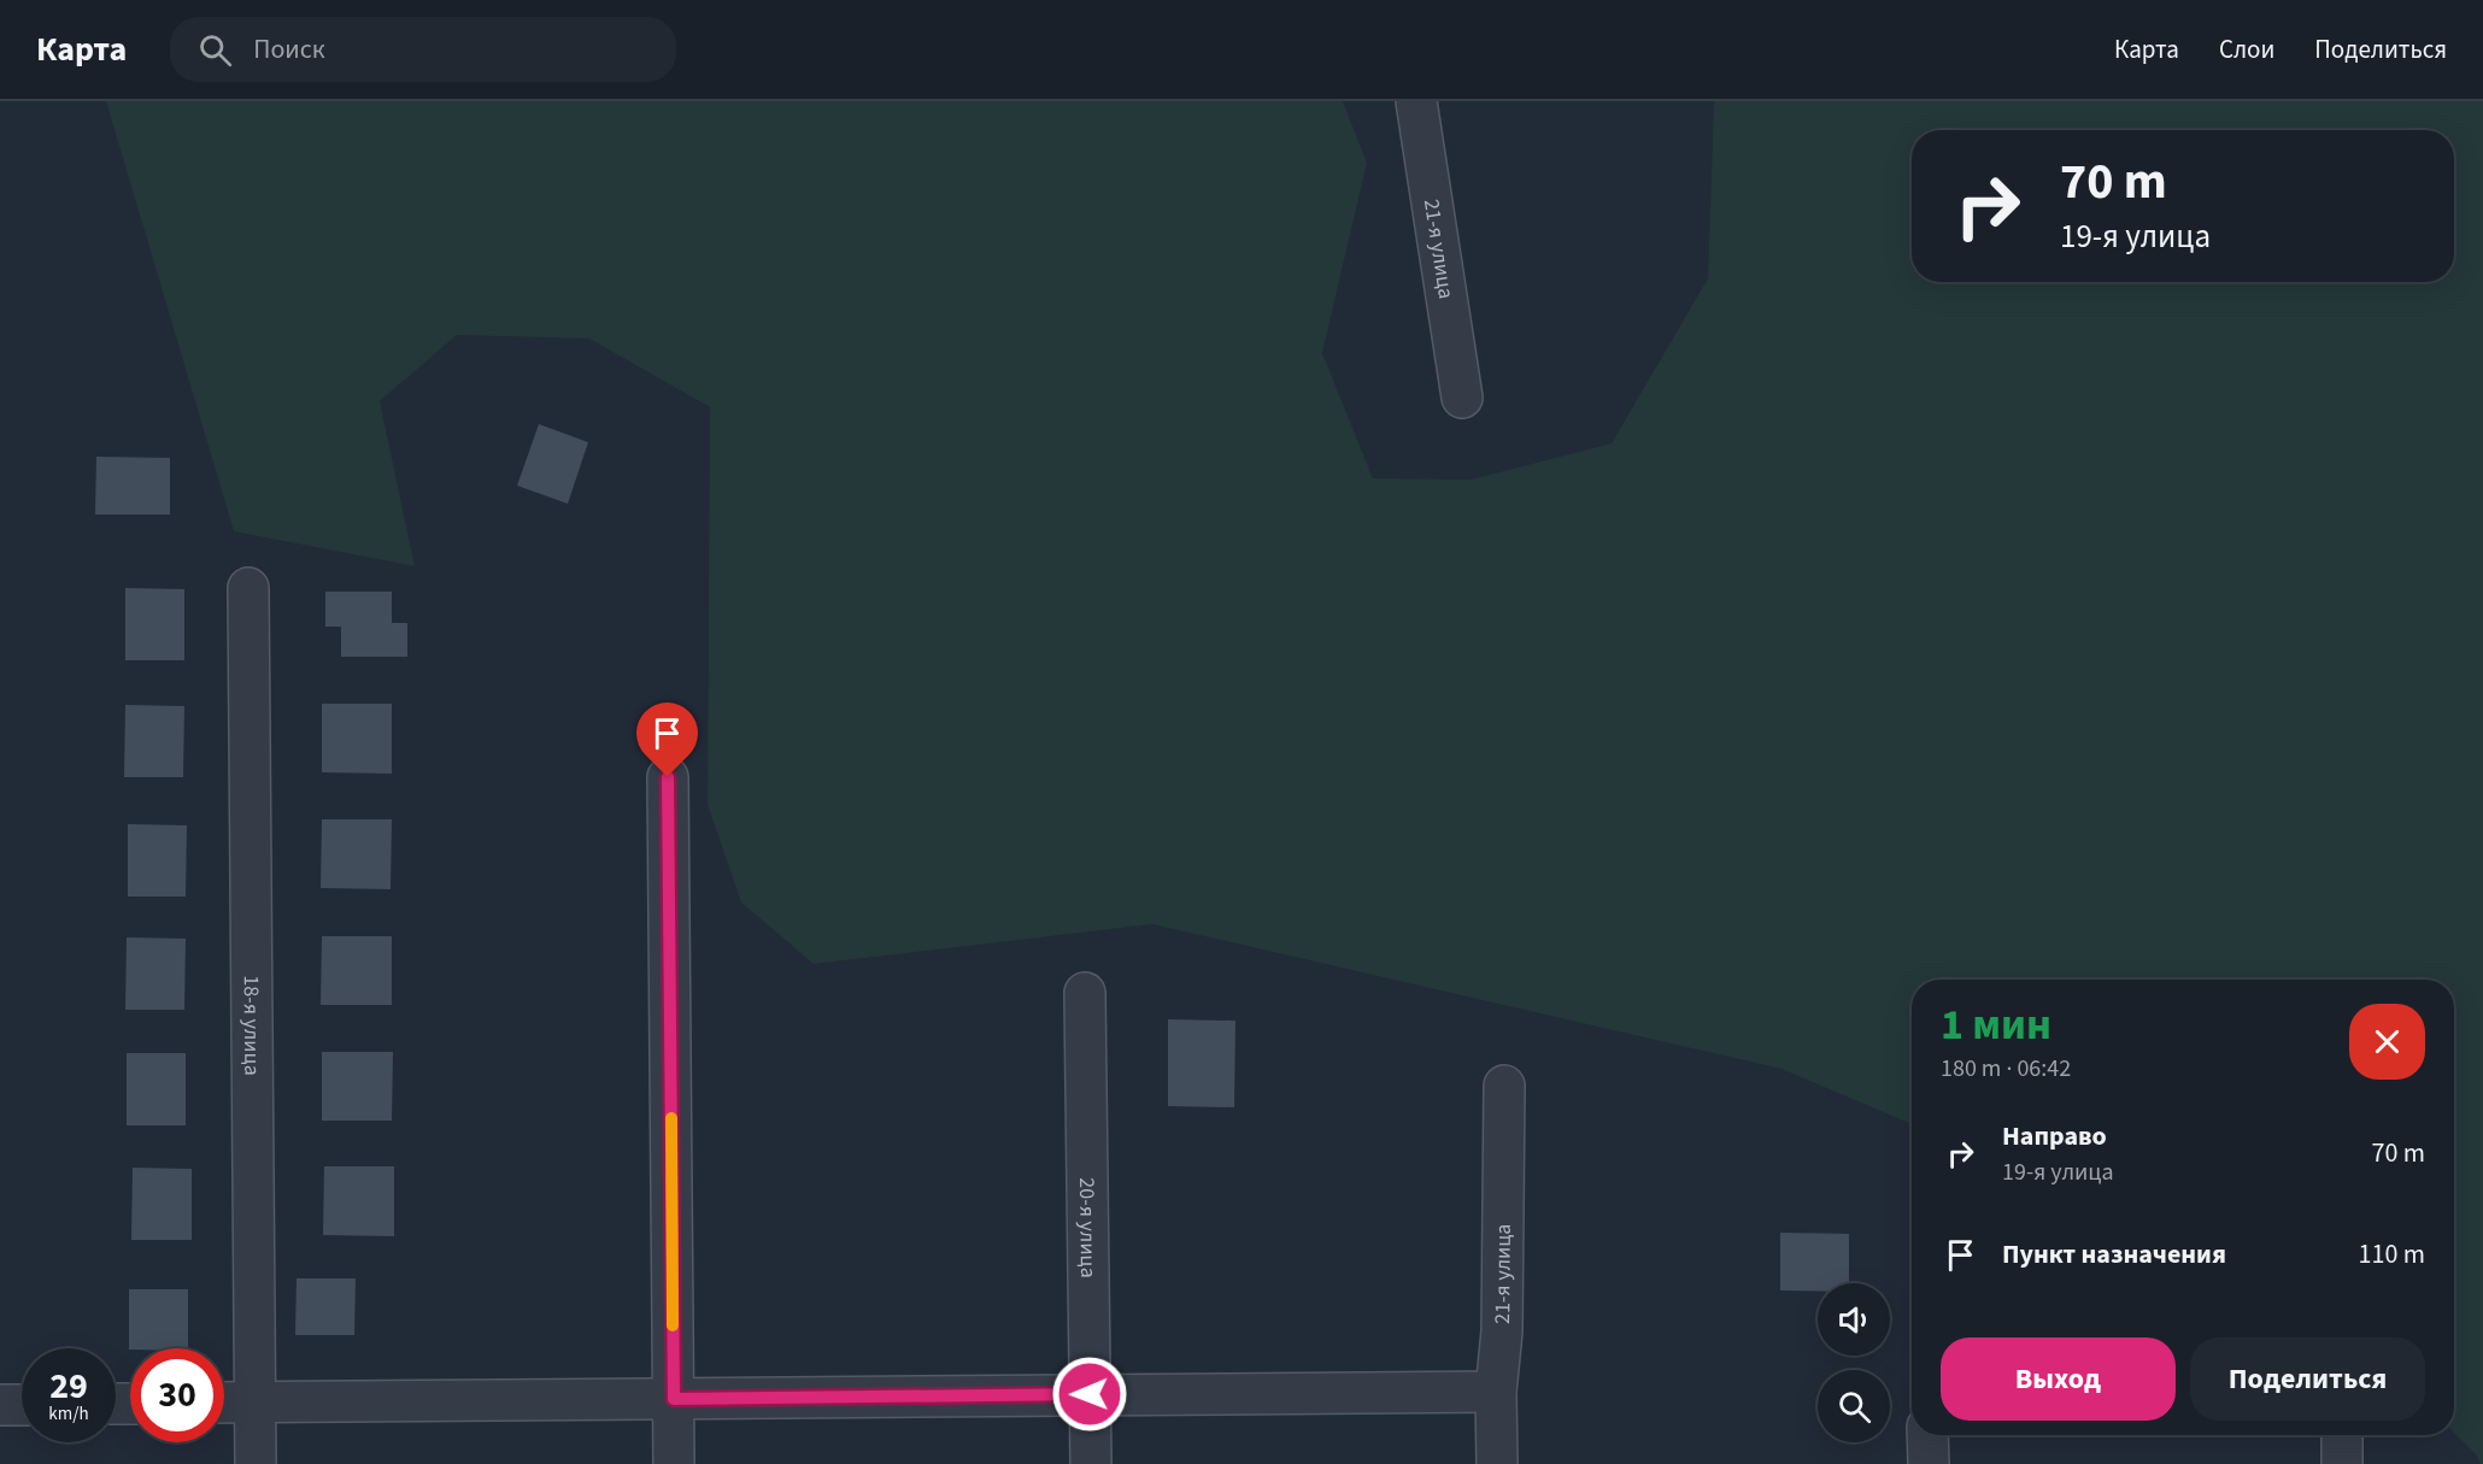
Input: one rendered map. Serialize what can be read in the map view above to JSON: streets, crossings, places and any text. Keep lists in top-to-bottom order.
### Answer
{
  "streets": {
    "street": ["21-я улица", "18-я улица", "20-я улица"]
  },
  "page": {
    "header": "Карта",
    "search": "Поиск",
    "nav": ["Карта", "Слои", "Поделиться"],
    "turn": ["70 m", "19-я улица"],
    "heading": ["1 мин", "180 m · 06:42"],
    "list": [
      {
        "name": "Направо",
        "note": "19-я улица",
        "value": "70 m"
      },
      {
        "name": "Пункт назначения",
        "value": "110 m"
      }
    ],
    "buttons": ["Выход", "Поделиться"],
    "speed": "29 km/h",
    "limit": "30"
  }
}
